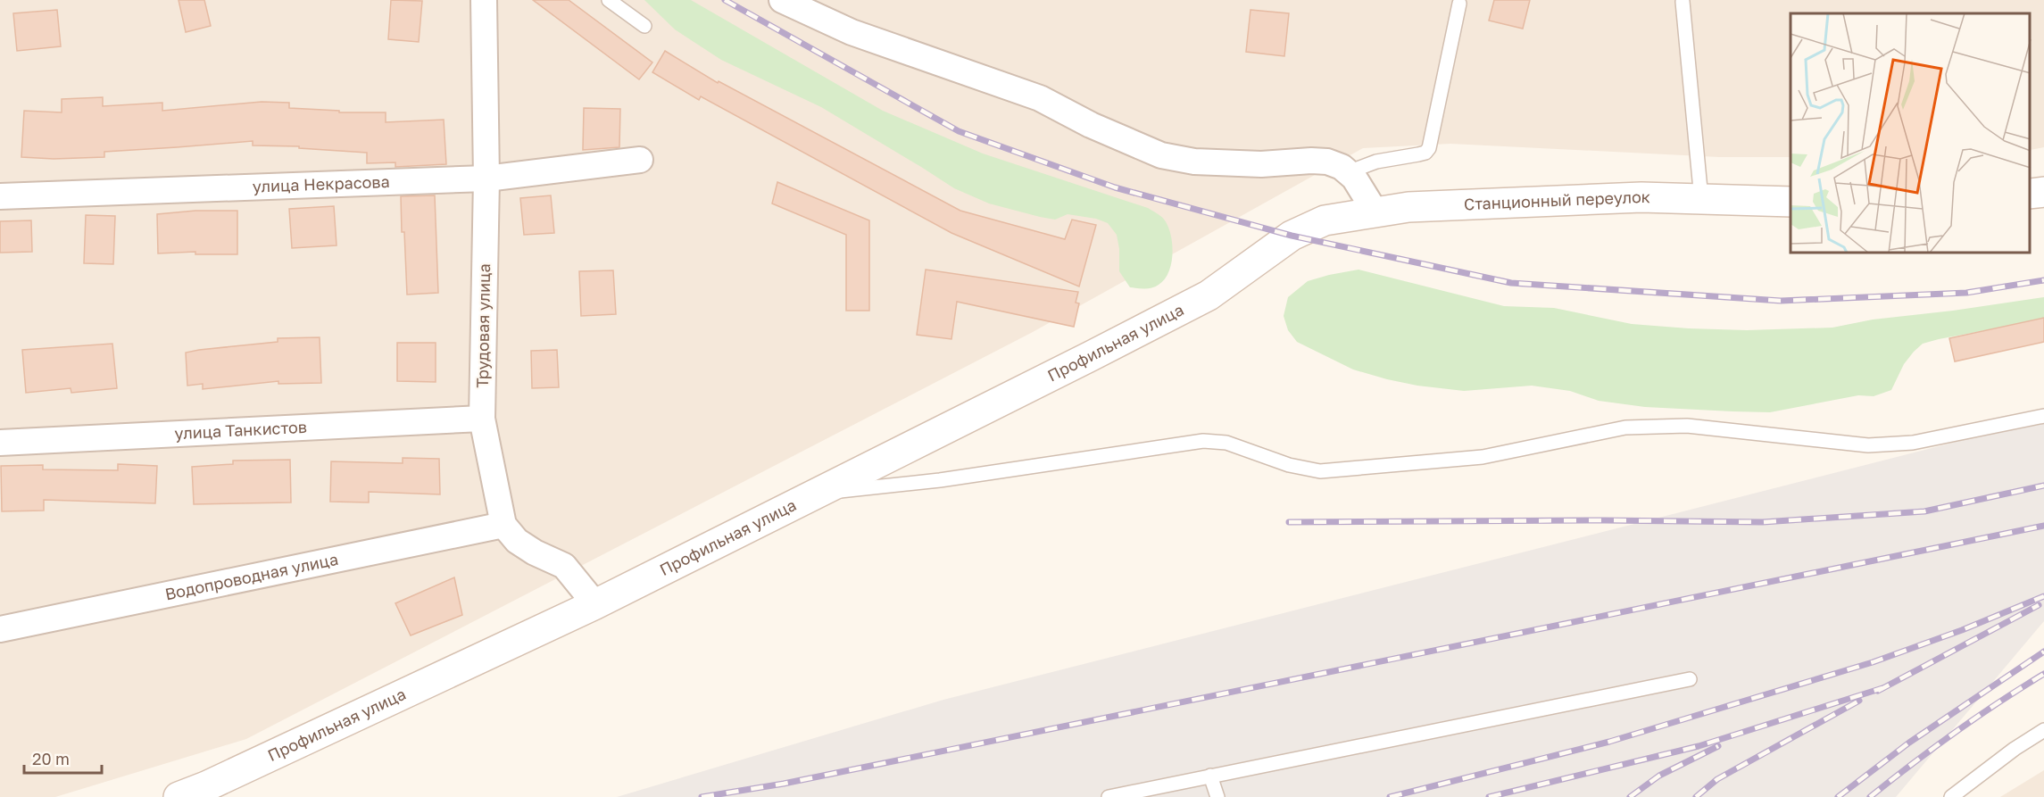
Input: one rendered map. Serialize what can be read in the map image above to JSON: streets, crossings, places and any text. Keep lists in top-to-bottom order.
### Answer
{
  "streets": {
    "main road": ["Станционный переулок", "Профильная улица"],
    "street": [
      "улица Некрасова",
      "Трудовая улица",
      "улица Танкистов",
      "Водопроводная улица"
    ]
  },
  "crossings": [
    ["улица Некрасова", "Трудовая улица"],
    ["Станционный переулок", "Профильная улица"],
    ["Трудовая улица", "улица Танкистов"],
    ["Трудовая улица", "Водопроводная улица"]
  ],
  "scale_bar": "20 m"
}
